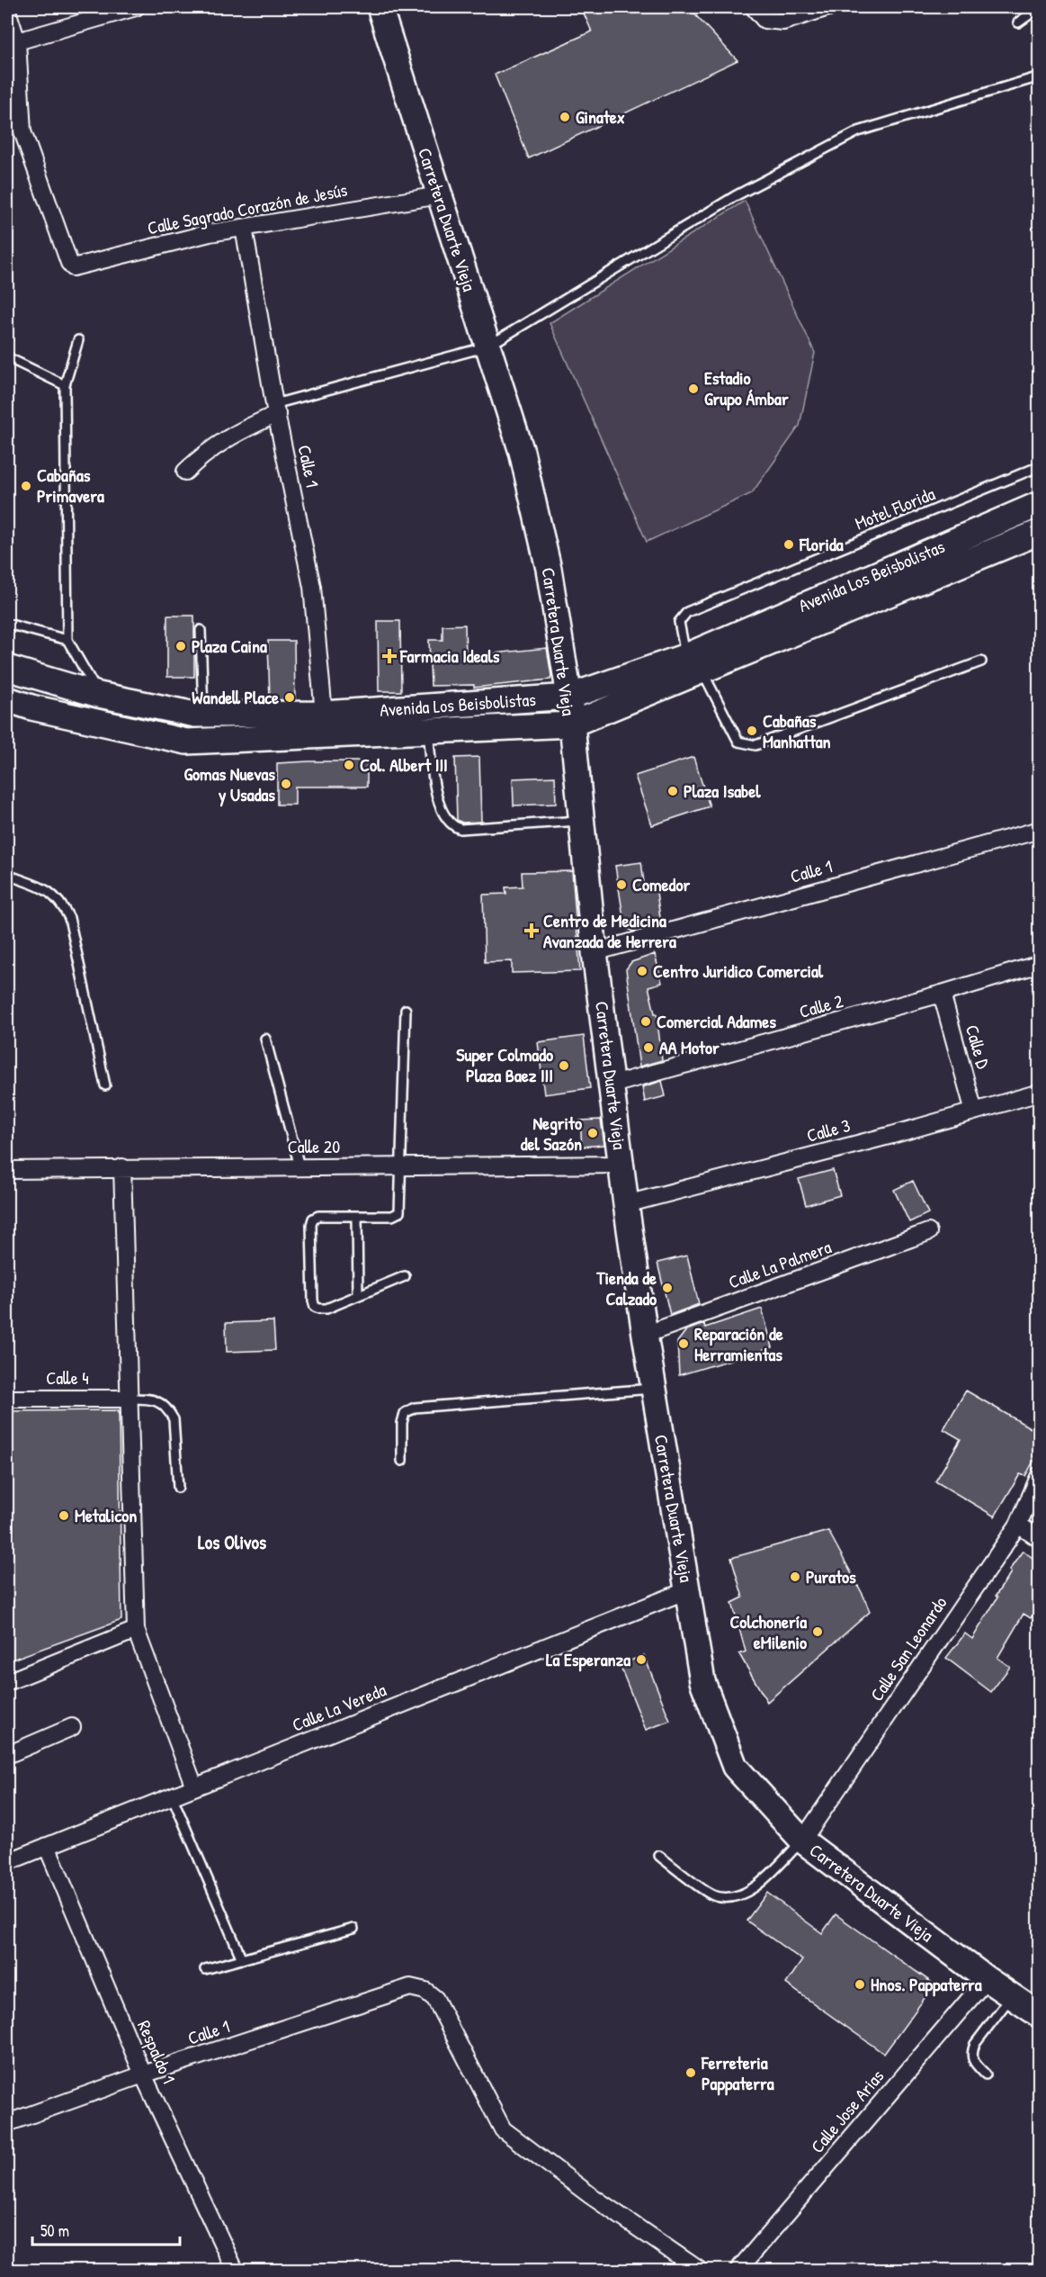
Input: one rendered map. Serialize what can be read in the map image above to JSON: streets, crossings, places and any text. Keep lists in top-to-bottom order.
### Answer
{
  "streets": {
    "main road": ["Carretera Duarte Vieja", "Avenida Los Beisbolistas"],
    "street": [
      "Calle Sagrado Corazón de Jesús",
      "Calle 1",
      "Calle 2",
      "Calle D",
      "Calle 3",
      "Calle 20",
      "Calle La Palmera",
      "Calle 4",
      "Calle San Leonardo",
      "Calle La Vereda",
      "Respaldo 1",
      "Calle Jose Arias"
    ],
    "lane": ["Motel Florida"]
  },
  "crossings": [
    ["Calle Sagrado Corazón de Jesús", "Carretera Duarte Vieja"],
    ["Calle Sagrado Corazón de Jesús", "Calle 1"],
    ["Carretera Duarte Vieja", "Calle 1"],
    ["Carretera Duarte Vieja", "Avenida Los Beisbolistas"],
    ["Carretera Duarte Vieja", "Calle 2"],
    ["Carretera Duarte Vieja", "Calle 3"],
    ["Carretera Duarte Vieja", "Calle 20"],
    ["Carretera Duarte Vieja", "Calle La Palmera"],
    ["Carretera Duarte Vieja", "Calle San Leonardo"],
    ["Carretera Duarte Vieja", "Calle La Vereda"],
    ["Carretera Duarte Vieja", "Calle Jose Arias"],
    ["Calle 1", "Avenida Los Beisbolistas"],
    ["Calle 1", "Respaldo 1"],
    ["Motel Florida", "Avenida Los Beisbolistas"],
    ["Calle 2", "Calle D"],
    ["Calle D", "Calle 3"],
    ["Calle La Vereda", "Respaldo 1"]
  ],
  "districts": ["Los Olivos"],
  "places": {
    "other": [
      "Ginatex",
      "Estadio Grupo Ámbar",
      "Cabañas Primavera",
      "Florida",
      "Plaza Caina",
      "Wandell Place",
      "Cabañas Manhattan",
      "Col. Albert III",
      "Gomas Nuevas y Usadas",
      "Plaza Isabel",
      "Comedor",
      "Centro Juridico Comercial",
      "Comercial Adames",
      "AA Motor",
      "Super Colmado Plaza Baez III",
      "Negrito del Sazón",
      "Tienda de Calzado",
      "Reparación de Herramientas",
      "Metalicon",
      "Puratos",
      "Colchonería eMilenio",
      "La Esperanza",
      "Hnos. Pappaterra",
      "Ferreteria Pappaterra"
    ],
    "health": ["Farmacia Ideals", "Centro de Medicina Avanzada de Herrera"]
  },
  "scale_bar": "50 m"
}
